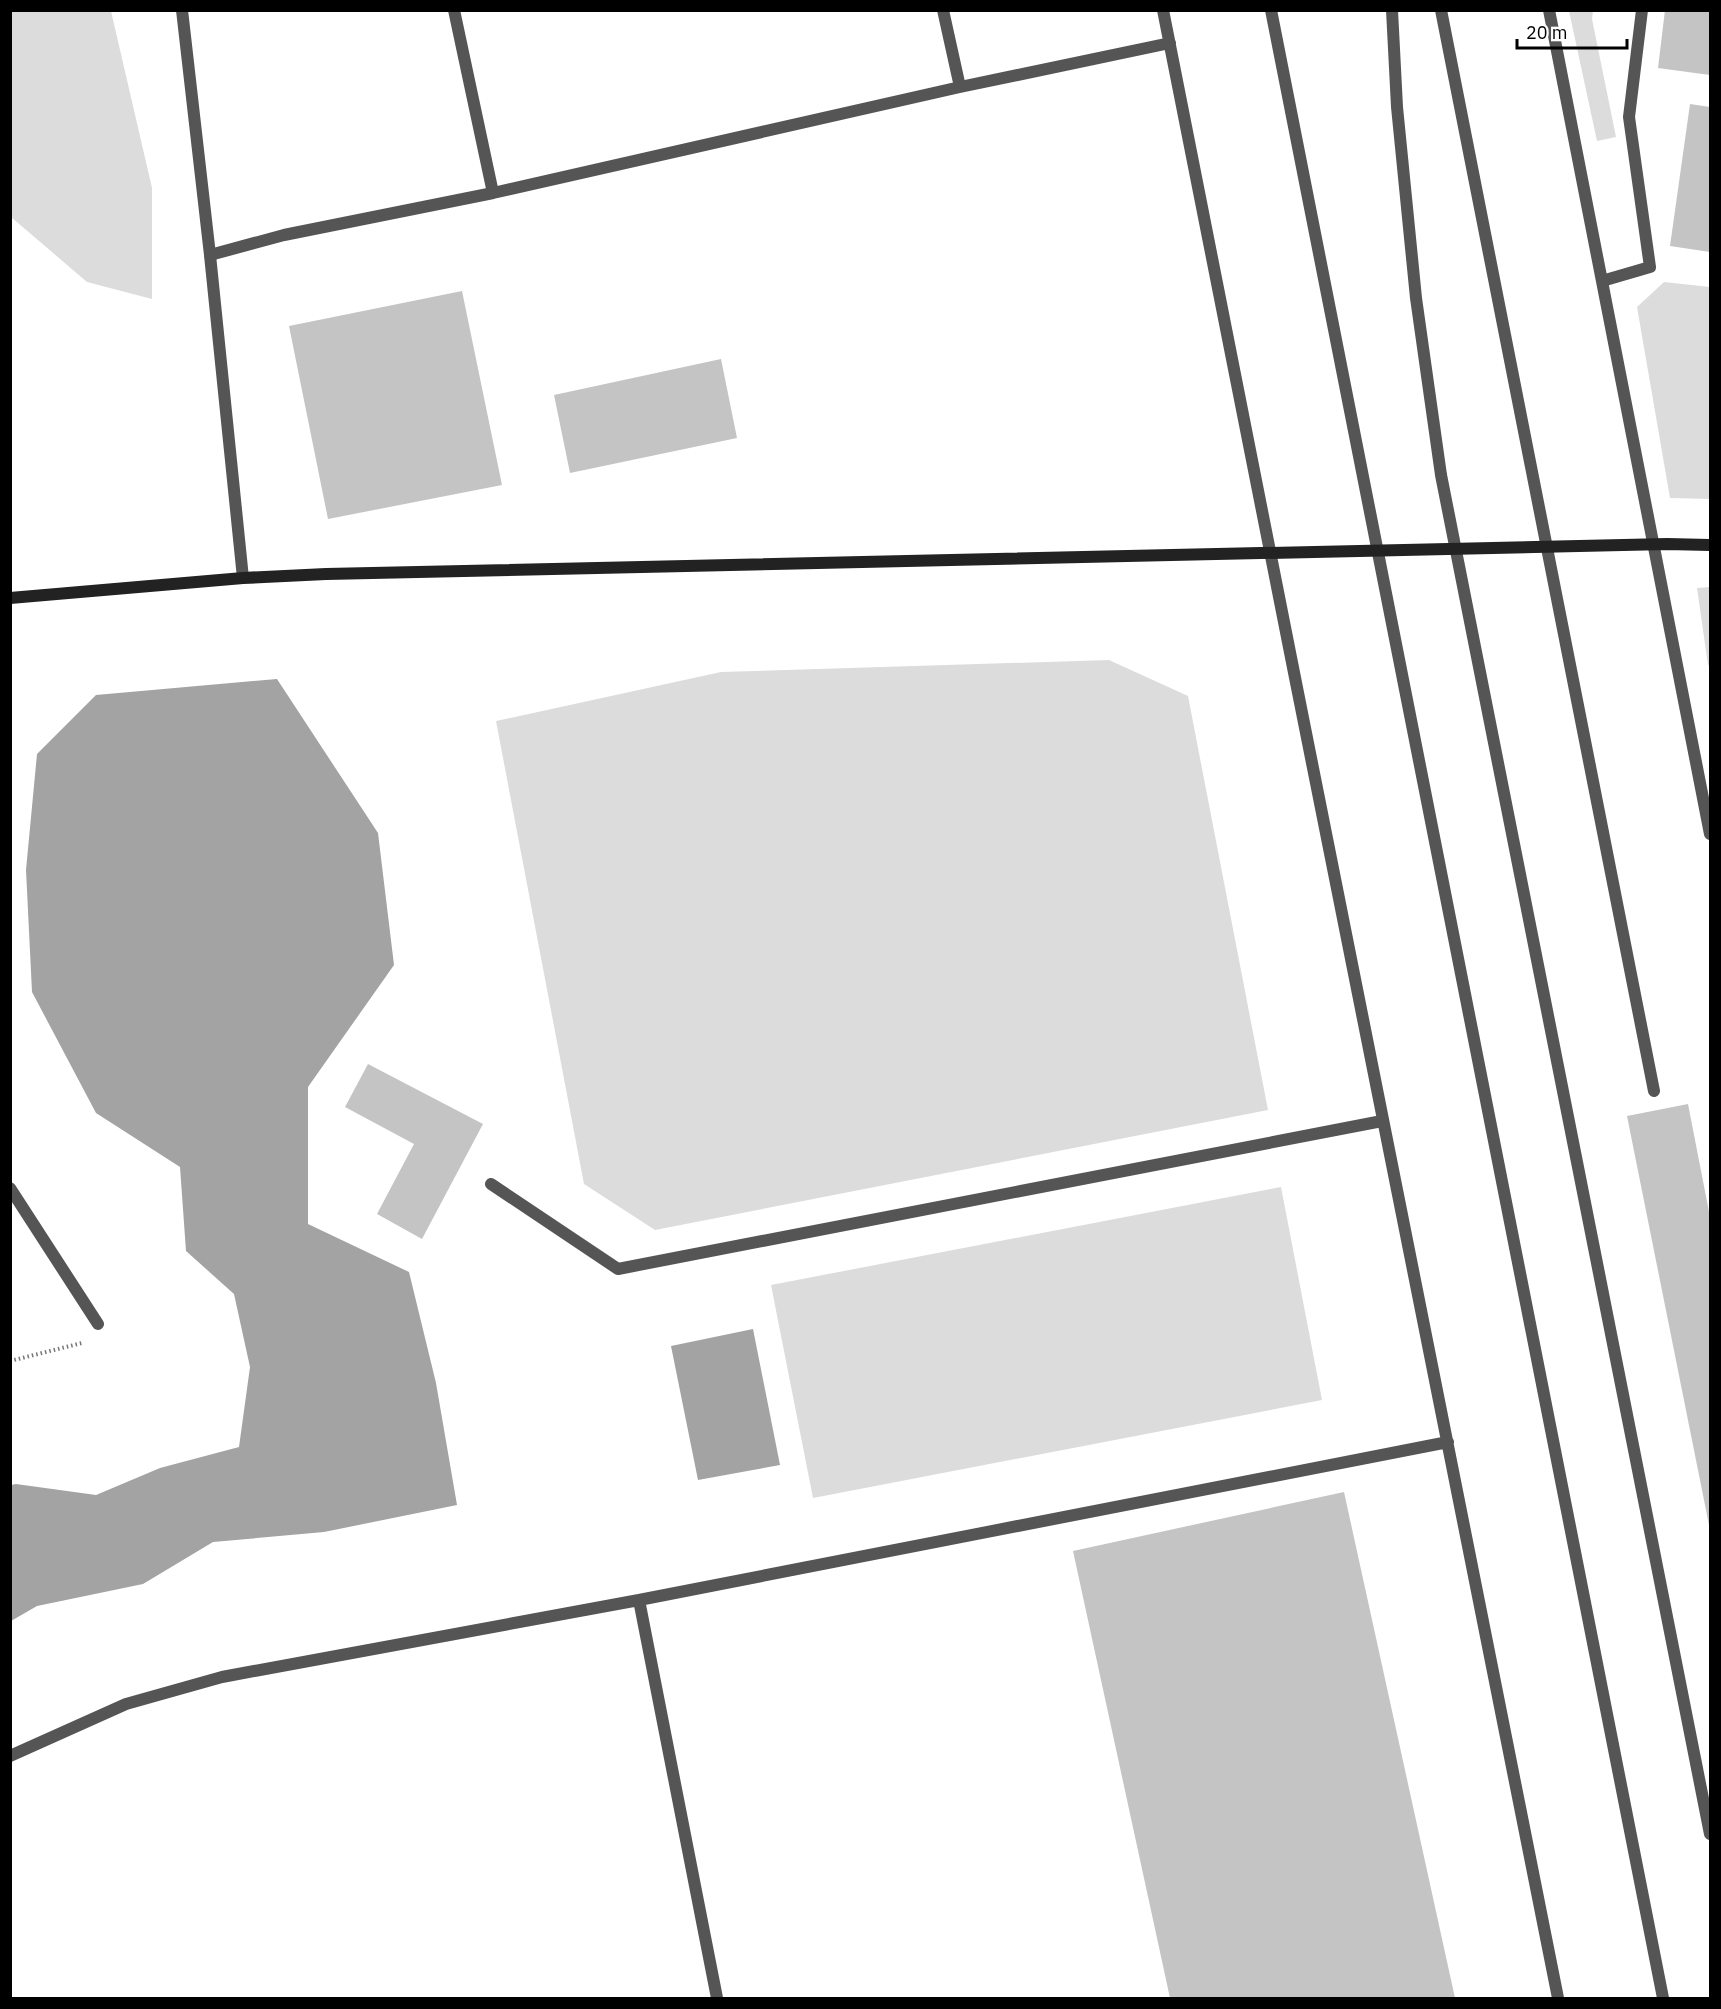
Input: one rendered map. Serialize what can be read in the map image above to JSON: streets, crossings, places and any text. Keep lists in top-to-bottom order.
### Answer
{
  "scale_bar": "20 m"
}
